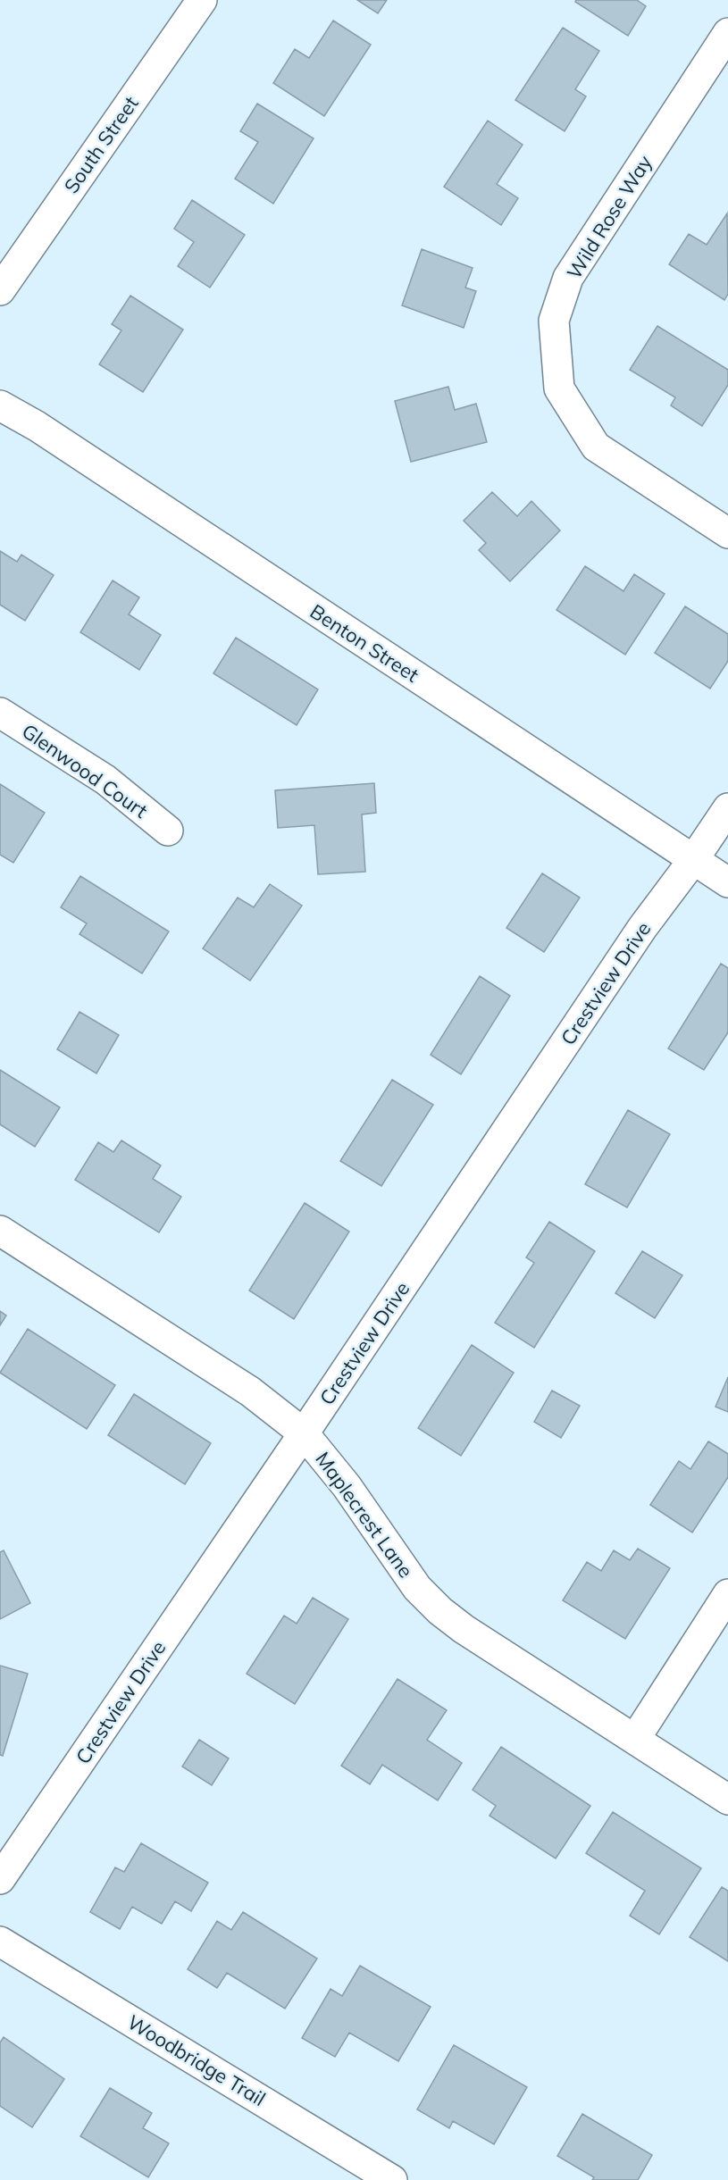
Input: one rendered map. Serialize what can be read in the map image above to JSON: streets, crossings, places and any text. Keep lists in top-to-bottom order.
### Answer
{
  "streets": {
    "street": [
      "South Street",
      "Wild Rose Way",
      "Benton Street",
      "Glenwood Court",
      "Crestview Drive",
      "Maplecrest Lane",
      "Woodbridge Trail"
    ]
  },
  "crossings": [
    ["Benton Street", "Crestview Drive"],
    ["Crestview Drive", "Maplecrest Lane"]
  ]
}
